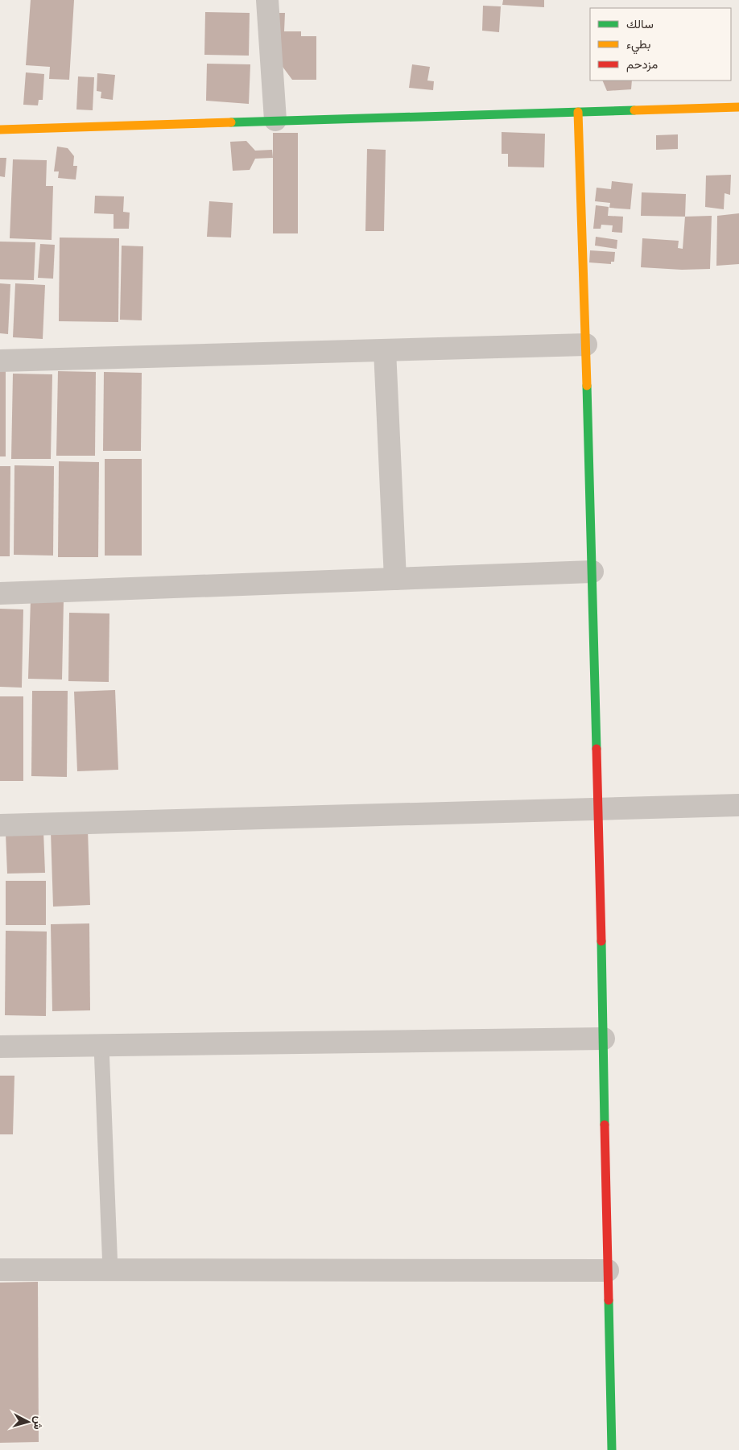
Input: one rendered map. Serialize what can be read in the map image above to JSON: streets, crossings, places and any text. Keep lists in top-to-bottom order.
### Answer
{
  "legend": ["سالك", "بطيء", "مزدحم"],
  "north": "right"
}
